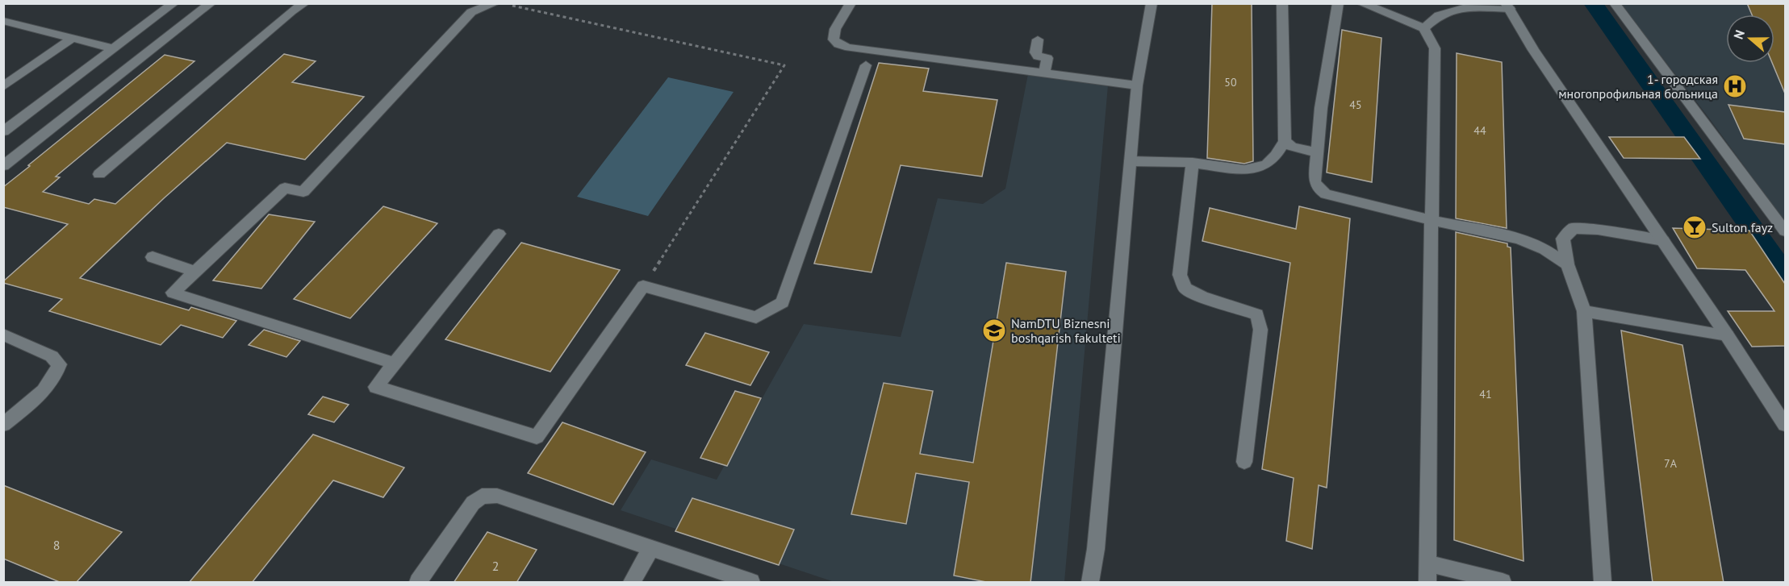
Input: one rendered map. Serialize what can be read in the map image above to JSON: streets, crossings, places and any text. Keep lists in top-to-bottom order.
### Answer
{
  "places": {
    "hospital": ["1- городская многопрофильная больница"],
    "bar": ["Sulton fayz"],
    "school or university": ["NamDTU Biznesni boshqarish fakulteti"]
  },
  "house_numbers": [
    "50",
    "45",
    "44",
    "41",
    "7А",
    "8",
    "2"
  ],
  "north": "left"
}
